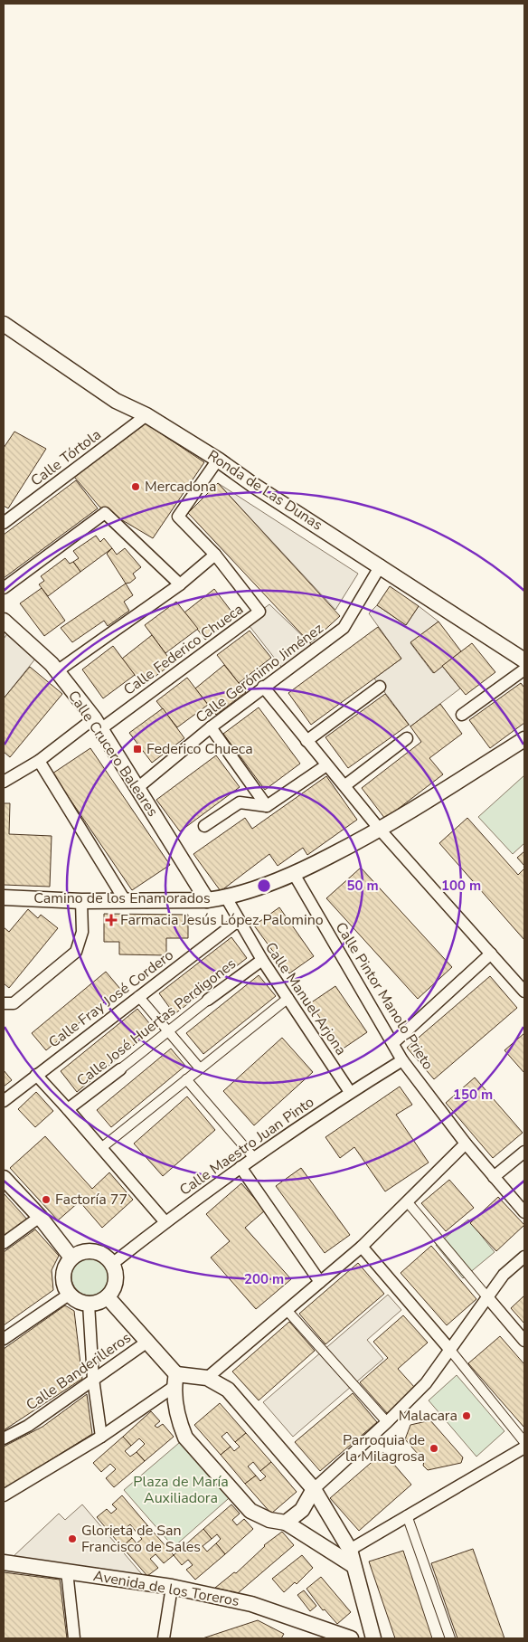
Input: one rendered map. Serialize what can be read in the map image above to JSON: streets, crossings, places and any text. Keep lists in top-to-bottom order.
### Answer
{
  "streets": {
    "street": [
      "Calle Tórtola",
      "Ronda de Las Dunas",
      "Calle Federico Chueca",
      "Calle Gerónimo Jiménez",
      "Calle Crucero Baleares",
      "Camino de los Enamorados",
      "Calle Pintor Manolo Prieto",
      "Calle Fray José Cordero",
      "Calle Manuel Arjona",
      "Calle José Huertas Perdigones",
      "Calle Maestro Juan Pinto",
      "Calle Banderilleros",
      "Avenida de los Toreros"
    ]
  },
  "crossings": [
    ["Calle Tórtola", "Ronda de Las Dunas"],
    ["Ronda de Las Dunas", "Calle Federico Chueca"],
    ["Ronda de Las Dunas", "Calle Gerónimo Jiménez"],
    ["Calle Federico Chueca", "Calle Crucero Baleares"],
    ["Calle Gerónimo Jiménez", "Calle Crucero Baleares"],
    ["Calle Crucero Baleares", "Camino de los Enamorados"],
    ["Camino de los Enamorados", "Calle Pintor Manolo Prieto"],
    ["Camino de los Enamorados", "Calle Manuel Arjona"],
    ["Calle Pintor Manolo Prieto", "Calle Maestro Juan Pinto"],
    ["Calle Fray José Cordero", "Calle Manuel Arjona"],
    ["Calle Manuel Arjona", "Calle José Huertas Perdigones"],
    ["Calle Manuel Arjona", "Calle Maestro Juan Pinto"]
  ],
  "parks": ["Plaza de María Auxiliadora"],
  "places": {
    "other": [
      "Mercadona",
      "Factoría 77",
      "Malacara",
      "Parroquia de la Milagrosa",
      "Glorieta de San Francisco de Sales"
    ],
    "transit": ["Federico Chueca"],
    "health": ["Farmacia Jesús López Palomino"]
  },
  "rings": [
    "50 m",
    "100 m",
    "150 m",
    "200 m"
  ]
}
